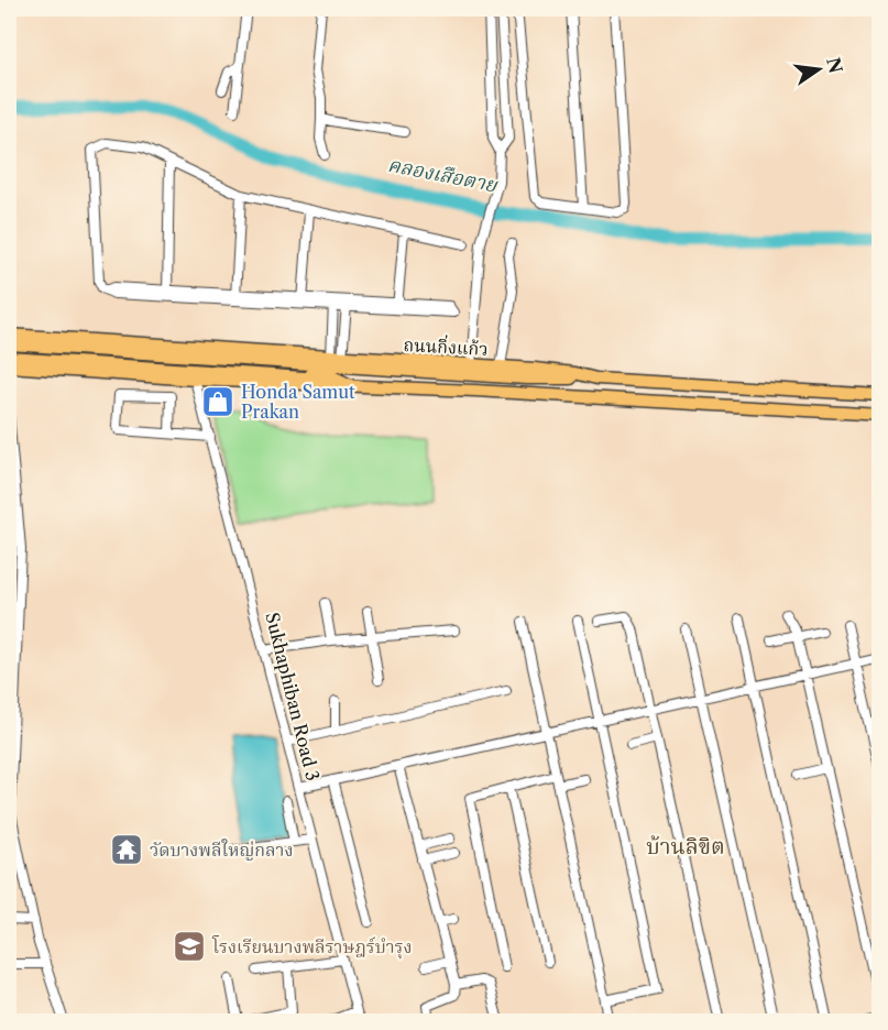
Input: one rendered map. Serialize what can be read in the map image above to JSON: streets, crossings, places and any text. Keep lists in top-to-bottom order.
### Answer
{
  "streets": {
    "main road": ["ถนนกิ่งแก้ว"],
    "street": ["Sukhaphiban Road 3"]
  },
  "districts": ["บ้านลิขิต"],
  "water": ["คลองเสือตาย"],
  "places": {
    "shop": ["Honda Samut Prakan"],
    "temple": ["วัดบางพลีใหญ่กลาง"],
    "school or university": ["โรงเรียนบางพลีราษฎร์บำรุง"]
  },
  "north": "right"
}
